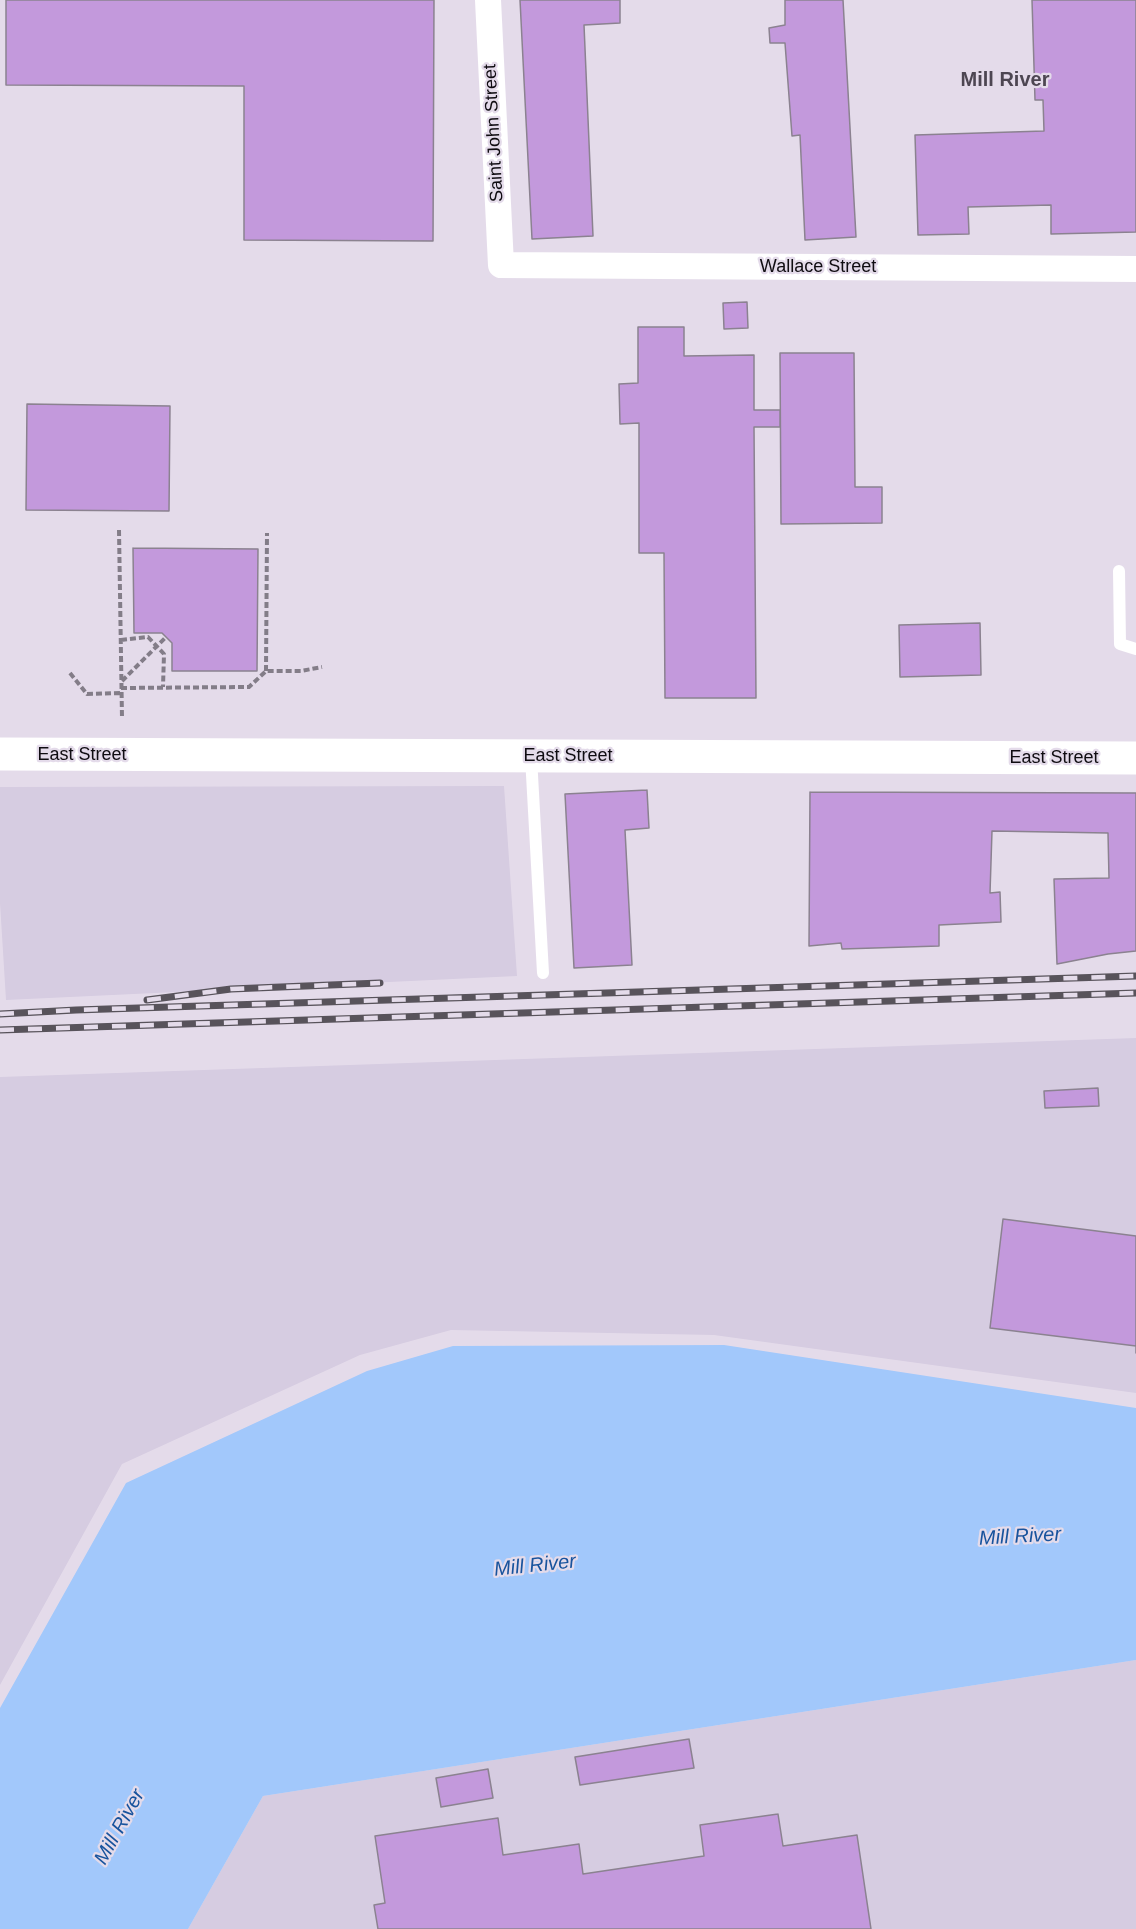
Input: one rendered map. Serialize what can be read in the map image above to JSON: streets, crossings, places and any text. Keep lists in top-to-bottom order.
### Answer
{
  "streets": {
    "main road": ["East Street"],
    "street": ["Saint John Street", "Wallace Street"]
  },
  "crossings": [
    ["Saint John Street", "Wallace Street"]
  ],
  "districts": ["Mill River"],
  "water": ["Mill River"]
}
